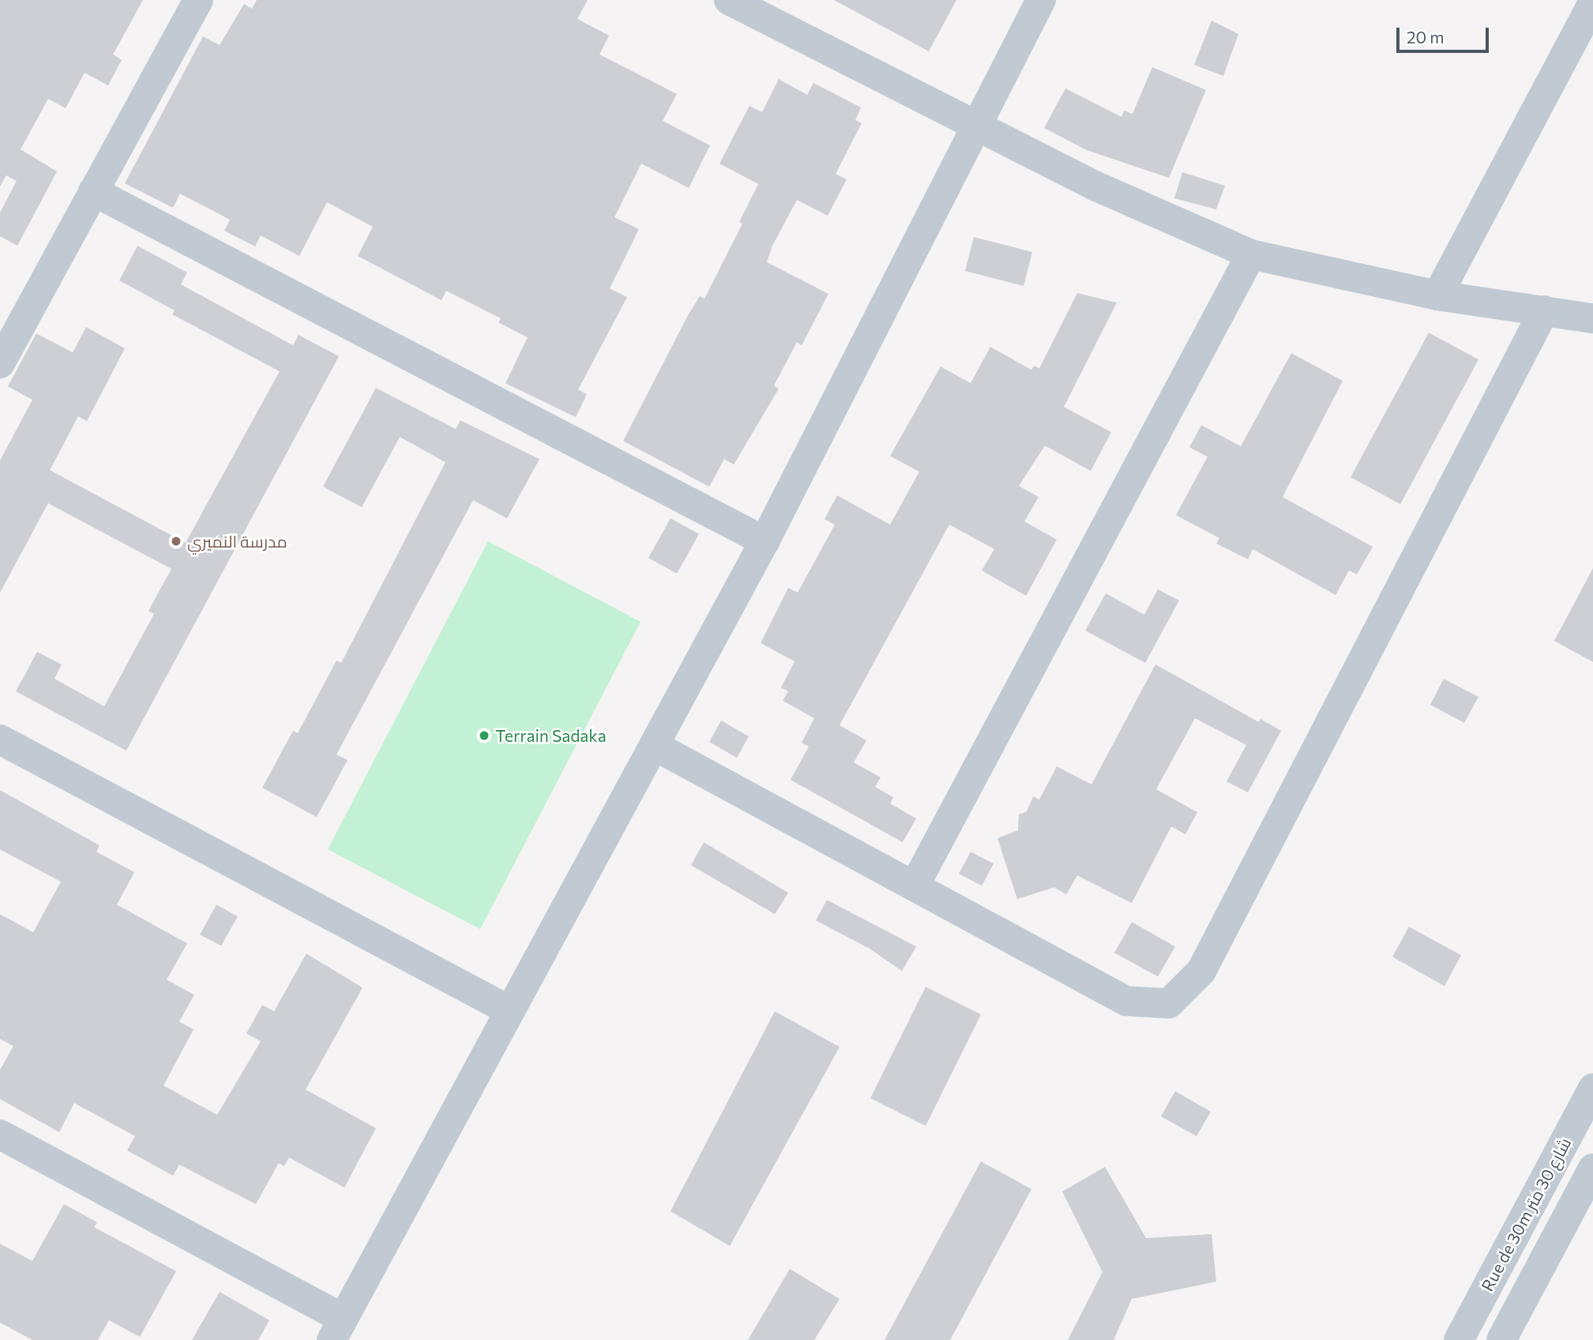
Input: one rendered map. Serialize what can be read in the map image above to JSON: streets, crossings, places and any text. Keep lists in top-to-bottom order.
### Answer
{
  "streets": {
    "street": ["Rue de 30m شارع 30 متر"]
  },
  "places": ["مدرسة النميري", "Terrain Sadaka"],
  "scale_bar": "20 m"
}
